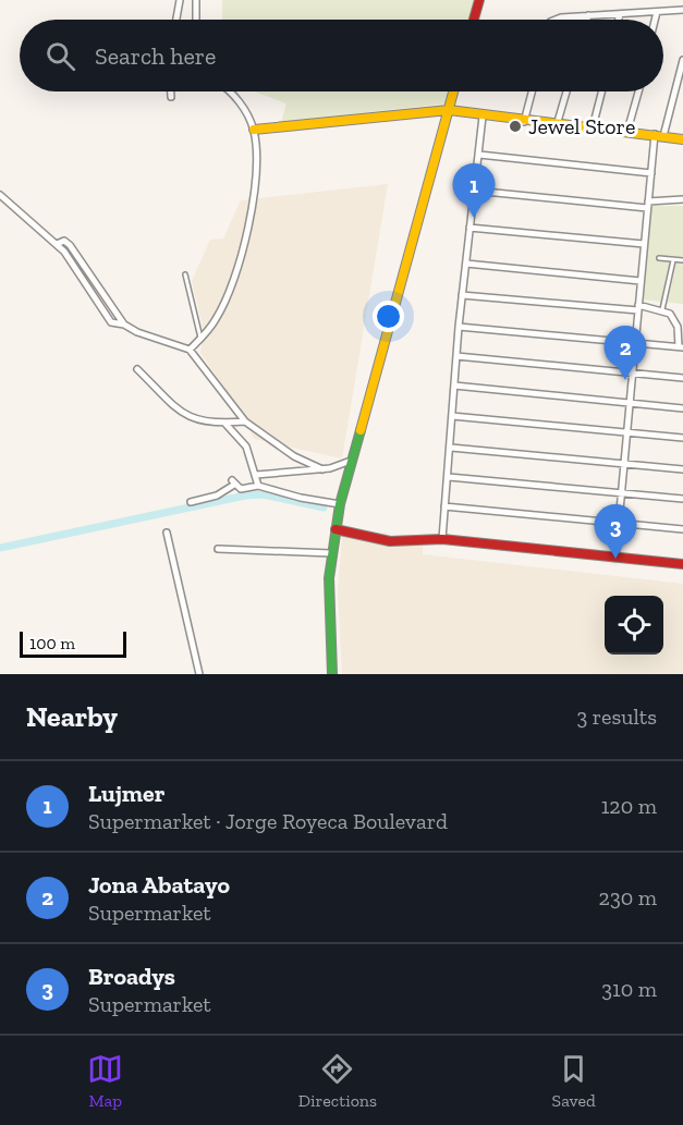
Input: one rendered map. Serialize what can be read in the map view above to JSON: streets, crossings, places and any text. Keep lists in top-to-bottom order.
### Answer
{
  "places": ["Jewel Store"],
  "scale_bar": "100 m",
  "page": {
    "search": "Search here",
    "pins": ["1", "2", "3"],
    "scale": "100 m",
    "heading": ["Nearby", "3 results"],
    "list": [
      {
        "mark": "1",
        "name": "Lujmer",
        "note": "Supermarket · Jorge Royeca Boulevard",
        "value": "120 m"
      },
      {
        "mark": "2",
        "name": "Jona Abatayo",
        "note": "Supermarket",
        "value": "230 m"
      },
      {
        "mark": "3",
        "name": "Broadys",
        "note": "Supermarket",
        "value": "310 m"
      }
    ],
    "nav": ["Map", "Directions", "Saved"]
  }
}
